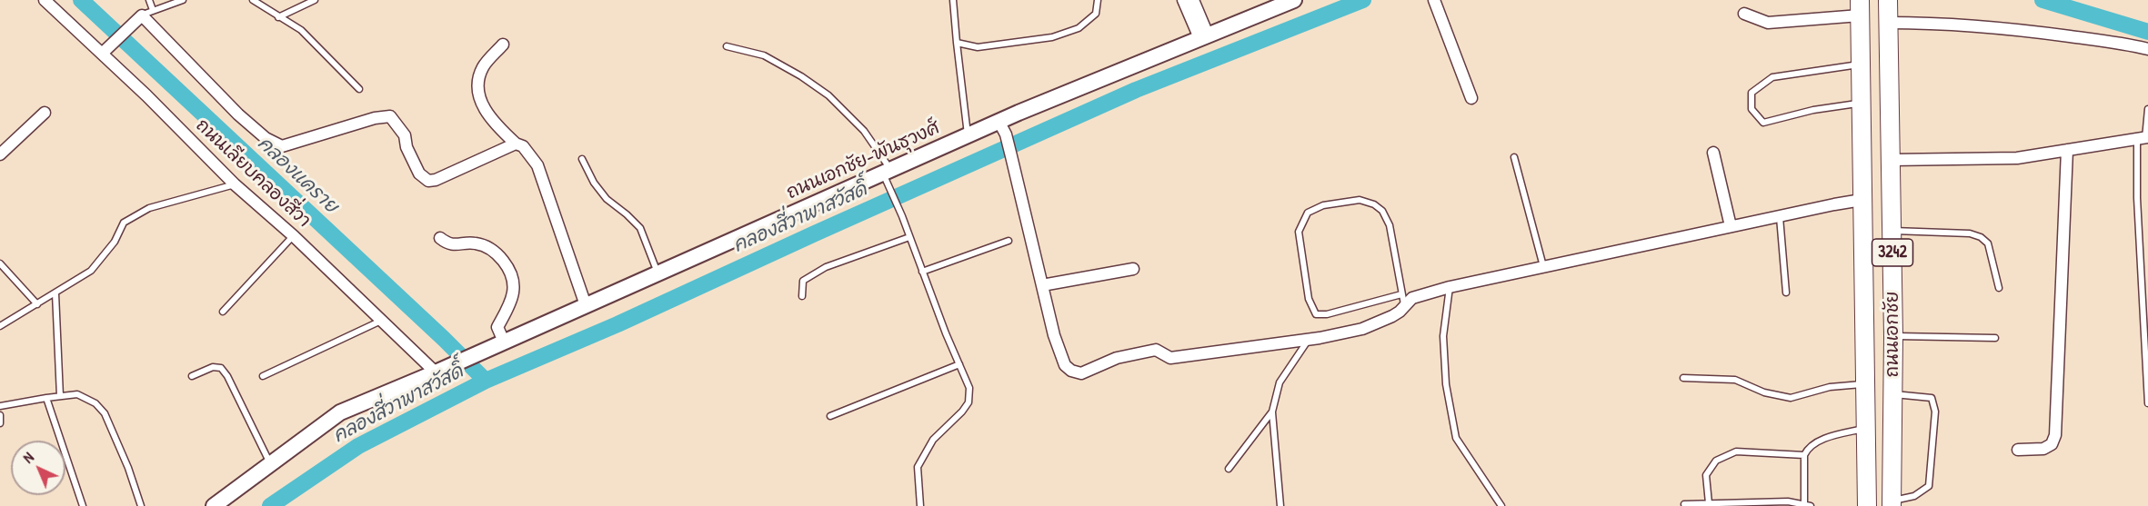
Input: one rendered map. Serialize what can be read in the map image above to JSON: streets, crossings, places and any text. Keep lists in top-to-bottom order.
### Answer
{
  "streets": {
    "main road": ["3242", "ถนนเอกชัย"],
    "street": ["ถนนเอกชัย-พันธุวงศ์", "ถนนเลียบคลองสี่วา"]
  },
  "crossings": [
    ["ถนนเอกชัย-พันธุวงศ์", "ถนนเลียบคลองสี่วา"]
  ],
  "water": ["คลองเเคราย", "คลองสี่วาพาสวัสดิ์"],
  "north": "top left"
}
